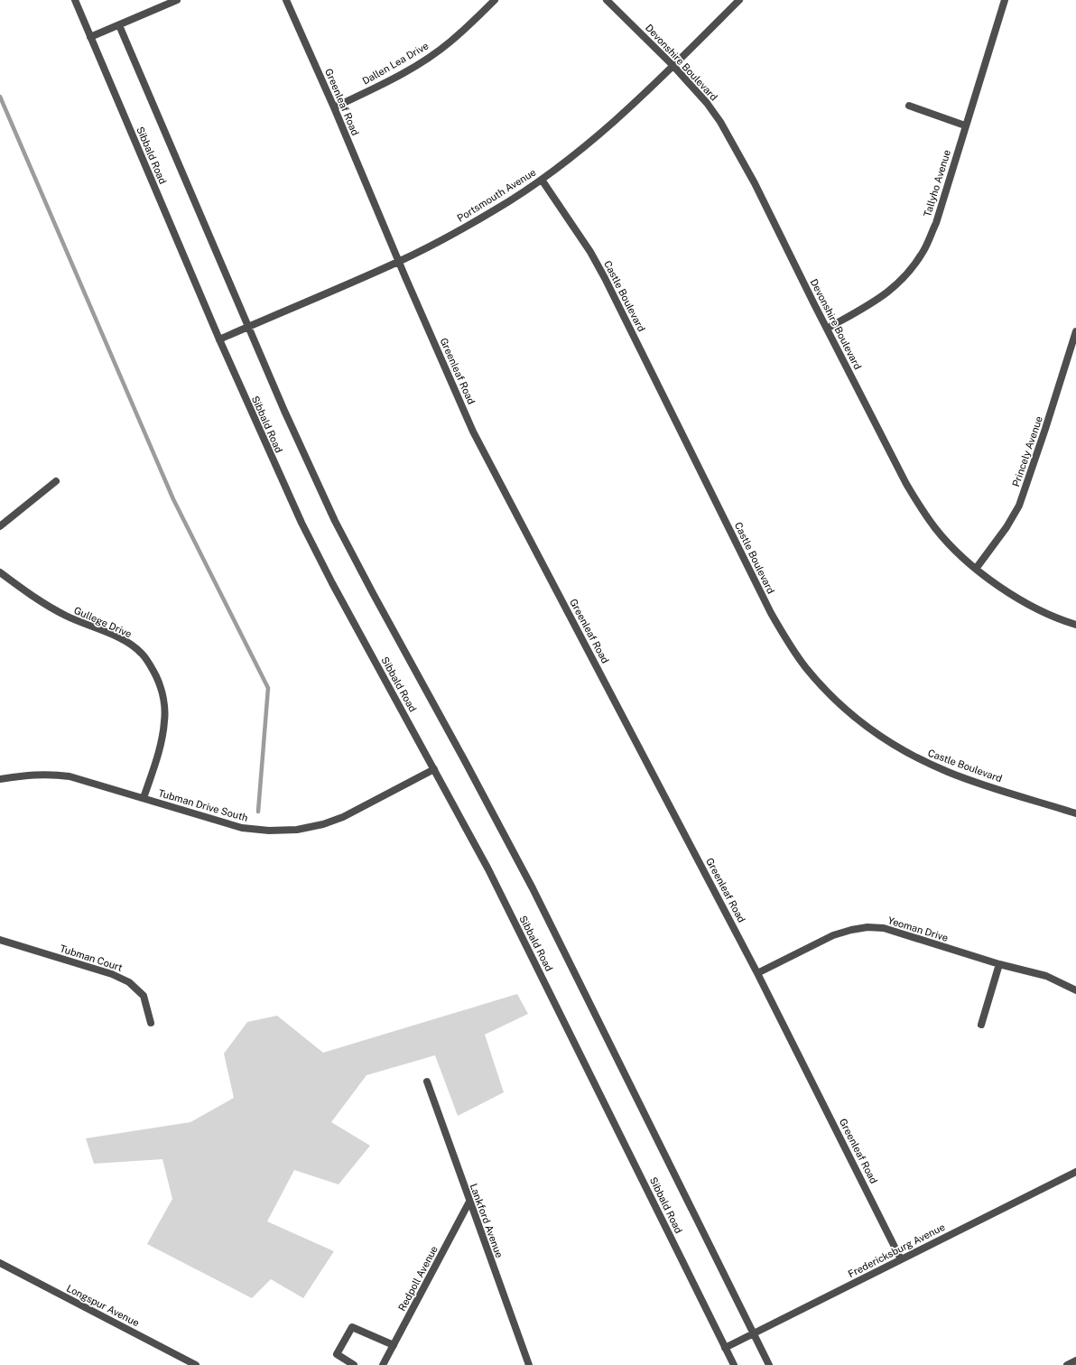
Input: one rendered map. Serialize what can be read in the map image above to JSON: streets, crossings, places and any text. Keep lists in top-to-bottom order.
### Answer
{
  "streets": {
    "street": [
      "Devonshire Boulevard",
      "Dallen Lea Drive",
      "Greenleaf Road",
      "Sibbald Road",
      "Tallyho Avenue",
      "Portsmouth Avenue",
      "Castle Boulevard",
      "Princely Avenue",
      "Gullege Drive",
      "Tubman Drive South",
      "Yeoman Drive",
      "Tubman Court",
      "Lankford Avenue",
      "Fredericksburg Avenue",
      "Redpoll Avenue",
      "Longspur Avenue"
    ]
  },
  "crossings": [
    ["Devonshire Boulevard", "Tallyho Avenue"],
    ["Devonshire Boulevard", "Portsmouth Avenue"],
    ["Devonshire Boulevard", "Princely Avenue"],
    ["Dallen Lea Drive", "Greenleaf Road"],
    ["Greenleaf Road", "Portsmouth Avenue"],
    ["Greenleaf Road", "Yeoman Drive"],
    ["Greenleaf Road", "Fredericksburg Avenue"],
    ["Sibbald Road", "Portsmouth Avenue"],
    ["Sibbald Road", "Tubman Drive South"],
    ["Sibbald Road", "Fredericksburg Avenue"],
    ["Portsmouth Avenue", "Castle Boulevard"],
    ["Gullege Drive", "Tubman Drive South"],
    ["Lankford Avenue", "Redpoll Avenue"]
  ]
}
